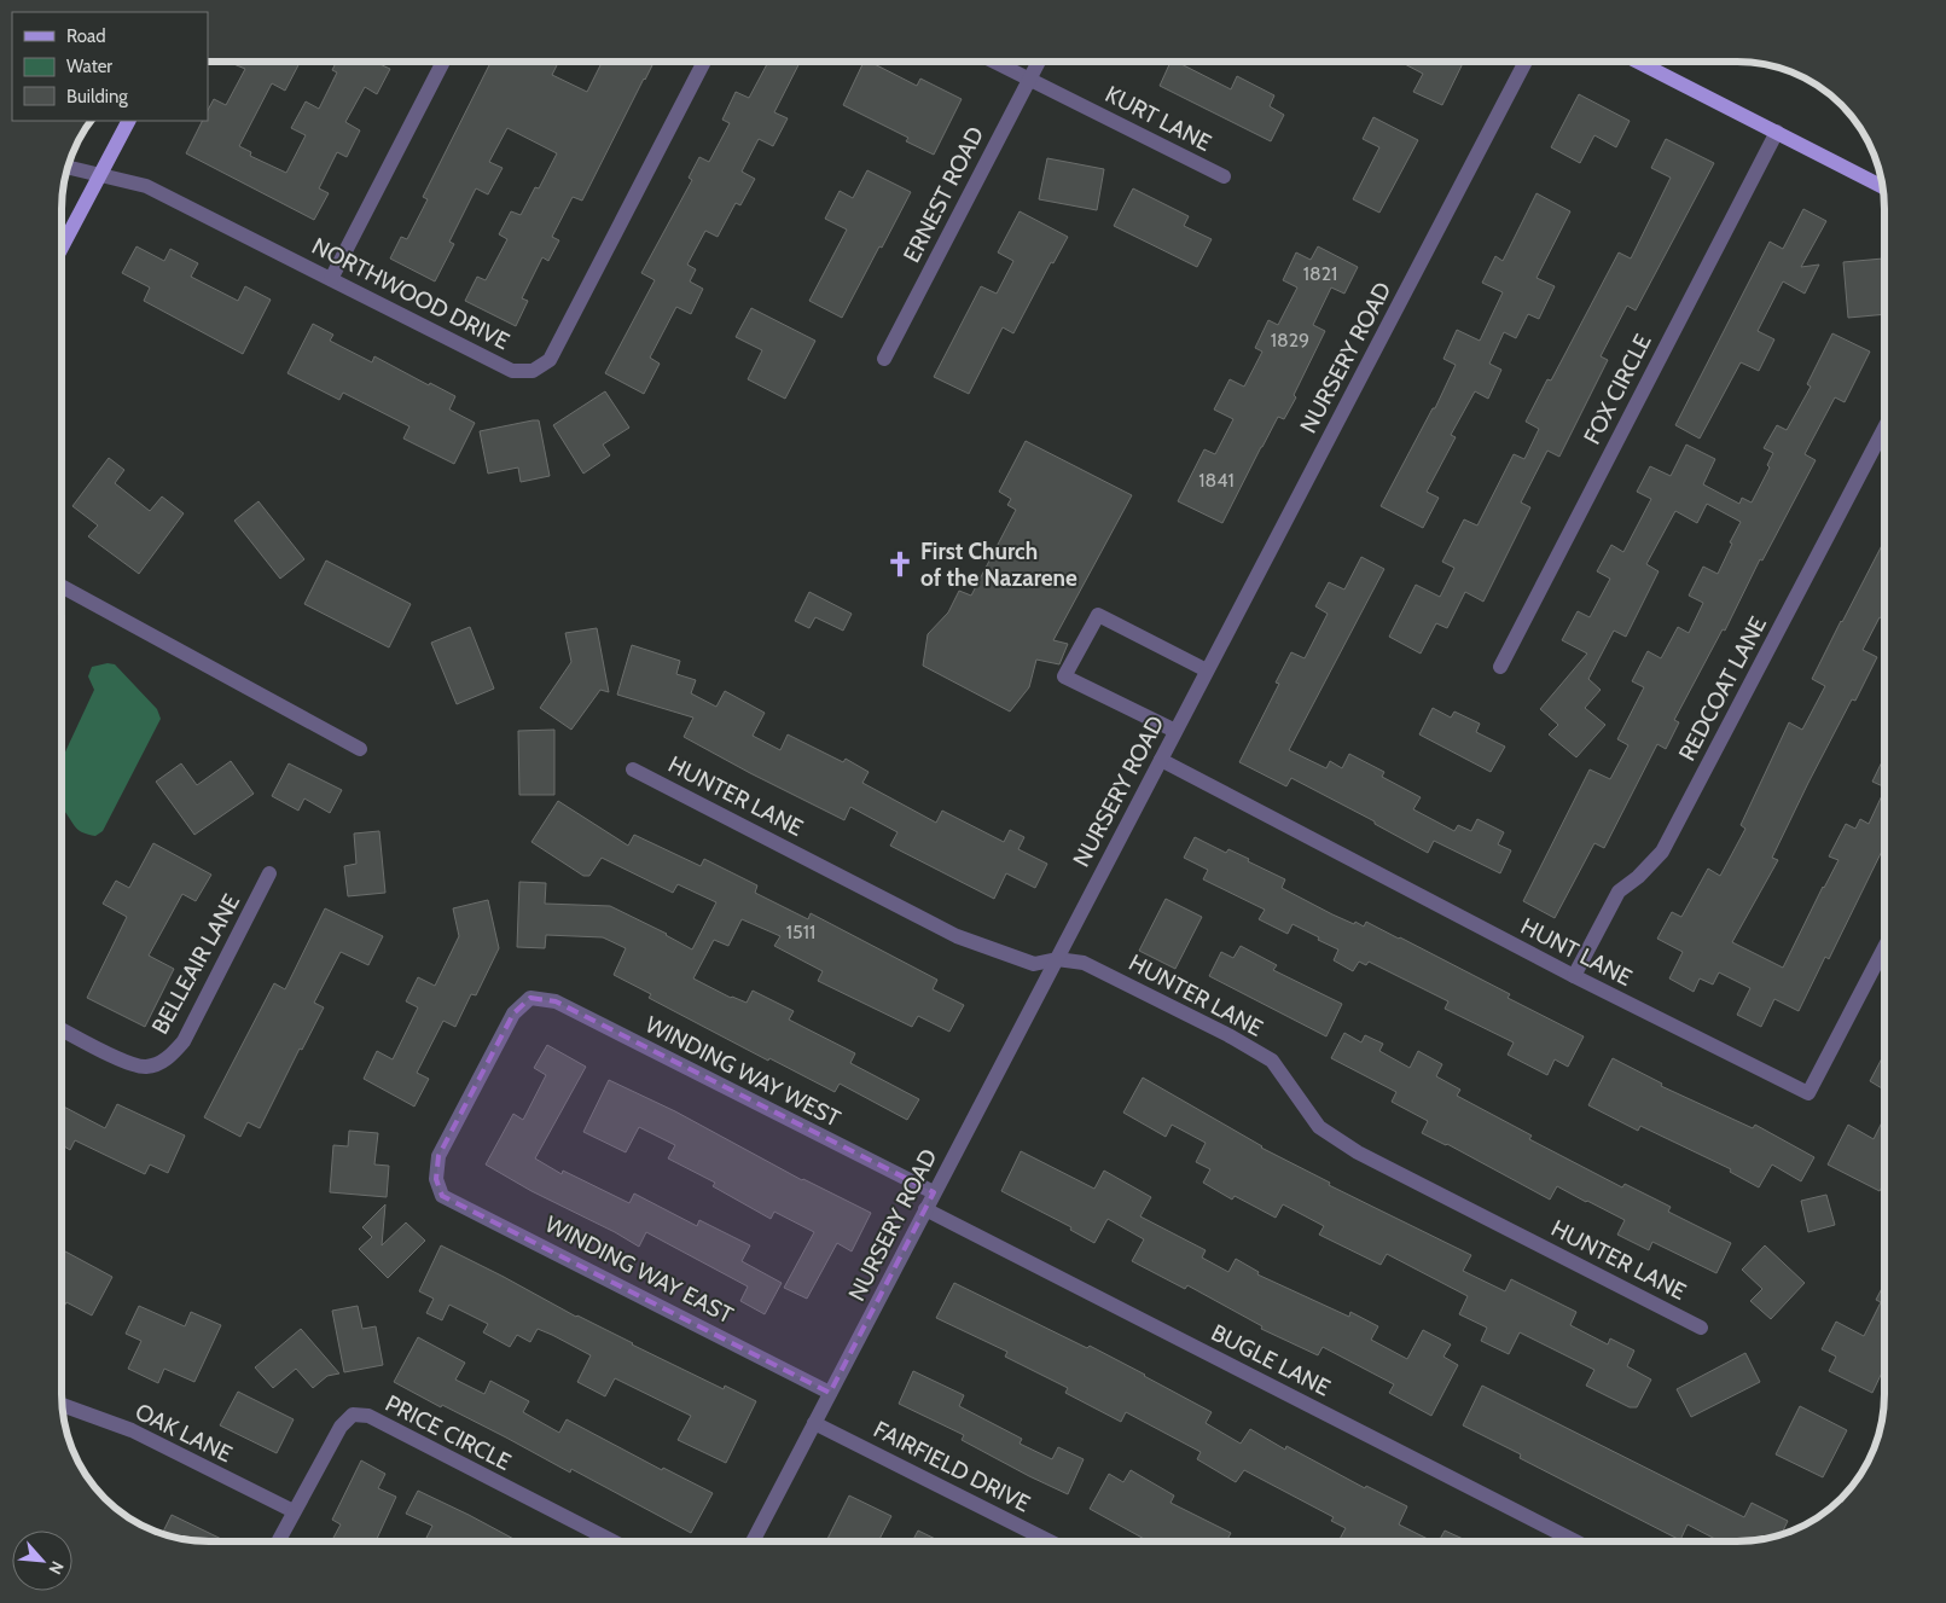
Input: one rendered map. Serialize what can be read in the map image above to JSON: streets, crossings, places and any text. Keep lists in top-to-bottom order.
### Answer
{
  "streets": {
    "street": [
      "KURT LANE",
      "ERNEST ROAD",
      "NORTHWOOD DRIVE",
      "NURSERY ROAD",
      "FOX CIRCLE",
      "REDCOAT LANE",
      "HUNTER LANE",
      "HUNT LANE",
      "BELLEAIR LANE",
      "WINDING WAY WEST",
      "WINDING WAY EAST",
      "BUGLE LANE",
      "OAK LANE",
      "PRICE CIRCLE",
      "FAIRFIELD DRIVE"
    ]
  },
  "crossings": [
    ["KURT LANE", "ERNEST ROAD"],
    ["NURSERY ROAD", "HUNTER LANE"],
    ["NURSERY ROAD", "HUNT LANE"],
    ["NURSERY ROAD", "WINDING WAY WEST"],
    ["NURSERY ROAD", "WINDING WAY EAST"],
    ["NURSERY ROAD", "BUGLE LANE"],
    ["NURSERY ROAD", "FAIRFIELD DRIVE"],
    ["REDCOAT LANE", "HUNT LANE"],
    ["WINDING WAY WEST", "WINDING WAY EAST"],
    ["OAK LANE", "PRICE CIRCLE"]
  ],
  "places": {
    "church": ["First Church of the Nazarene"]
  },
  "house_numbers": [
    "1821",
    "1829",
    "1841",
    "1511"
  ],
  "legend": ["Road", "Water", "Building"],
  "north": "bottom right"
}
